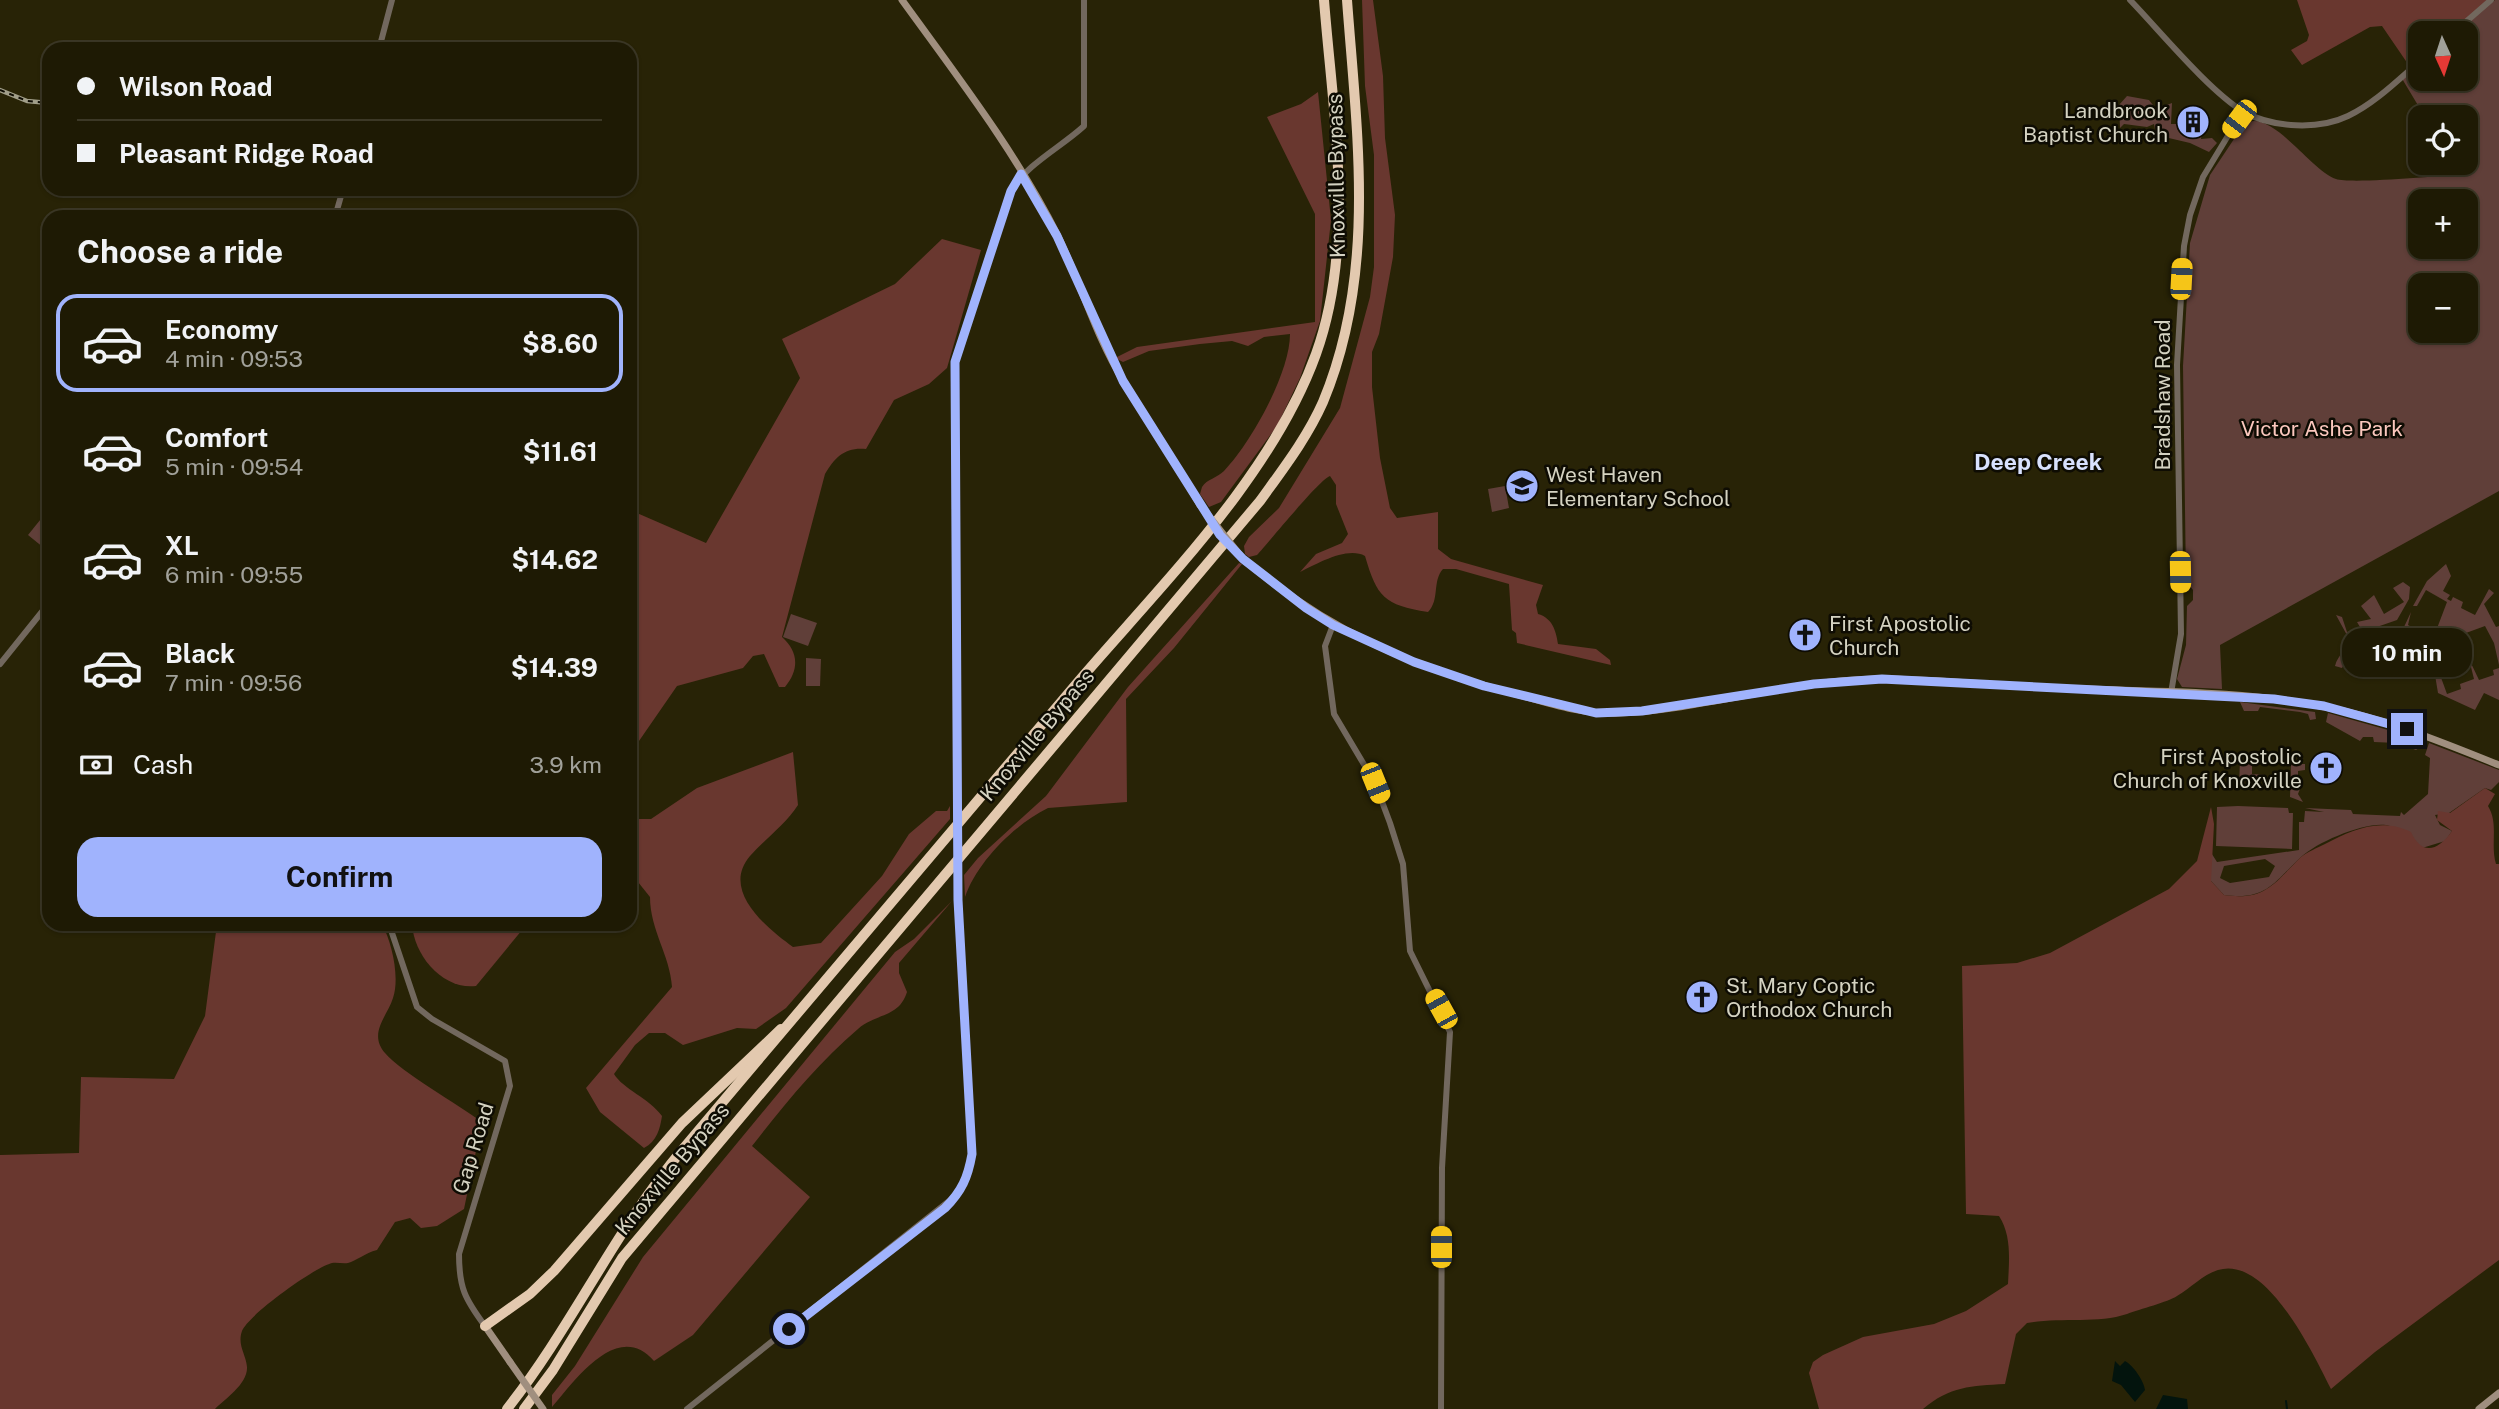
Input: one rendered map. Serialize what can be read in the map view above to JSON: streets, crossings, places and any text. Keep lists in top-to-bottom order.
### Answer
{
  "streets": {
    "highway": ["Knoxville Bypass"],
    "main road": ["Gap Road"],
    "street": ["Bradshaw Road"]
  },
  "districts": ["Deep Creek"],
  "parks": ["Victor Ashe Park"],
  "places": {
    "building": ["Landbrook Baptist Church"],
    "school or university": ["West Haven Elementary School"],
    "church": ["First Apostolic Church", "First Apostolic Church of Knoxville", "St. Mary Coptic Orthodox Church"]
  },
  "north": "bottom",
  "page": {
    "map_buttons": ["+", "−"],
    "banner": ["Wilson Road", "Pleasant Ridge Road"],
    "heading": "Choose a ride",
    "list": [
      {
        "name": "Economy",
        "note": "4 min · 09:53",
        "value": "$8.60"
      },
      {
        "name": "Comfort",
        "note": "5 min · 09:54",
        "value": "$11.61"
      },
      {
        "name": "XL",
        "note": "6 min · 09:55",
        "value": "$14.62"
      },
      {
        "name": "Black",
        "note": "7 min · 09:56",
        "value": "$14.39"
      }
    ],
    "bubble": "10 min",
    "pay": ["Cash", "3.9 km"],
    "buttons": "Confirm"
  }
}
